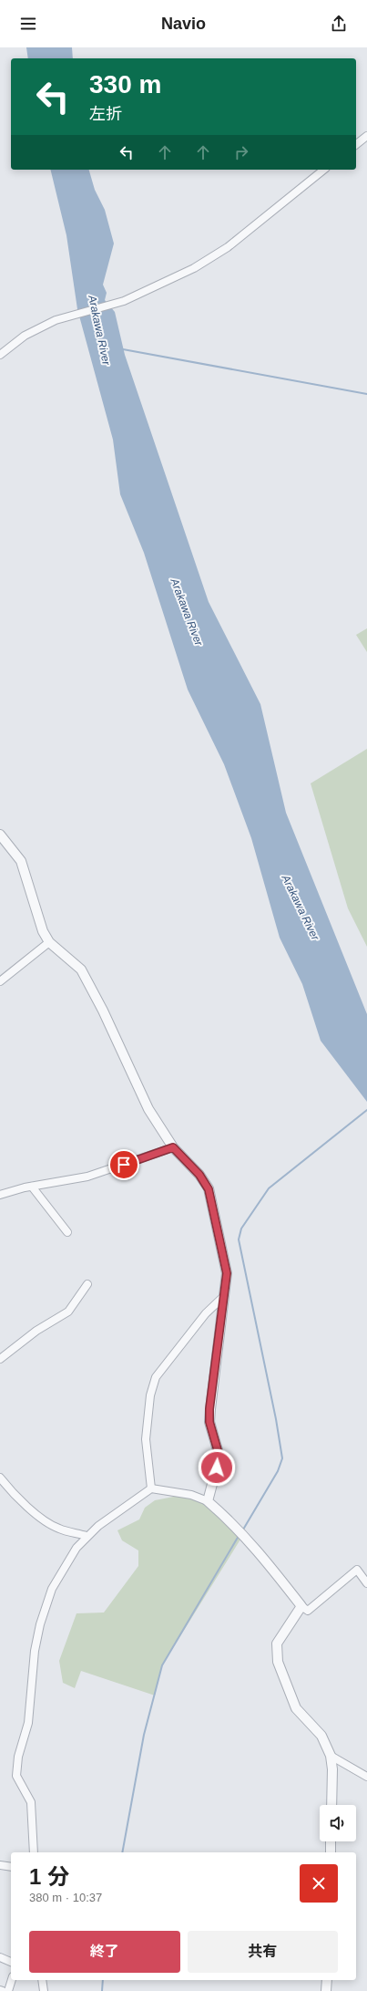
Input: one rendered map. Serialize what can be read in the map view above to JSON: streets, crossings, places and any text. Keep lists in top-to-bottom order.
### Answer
{
  "water": ["Arakawa River"],
  "page": {
    "header": "Navio",
    "turn": ["330 m", "左折"],
    "heading": ["1 分", "380 m · 10:37"],
    "buttons": ["終了", "共有"]
  }
}
